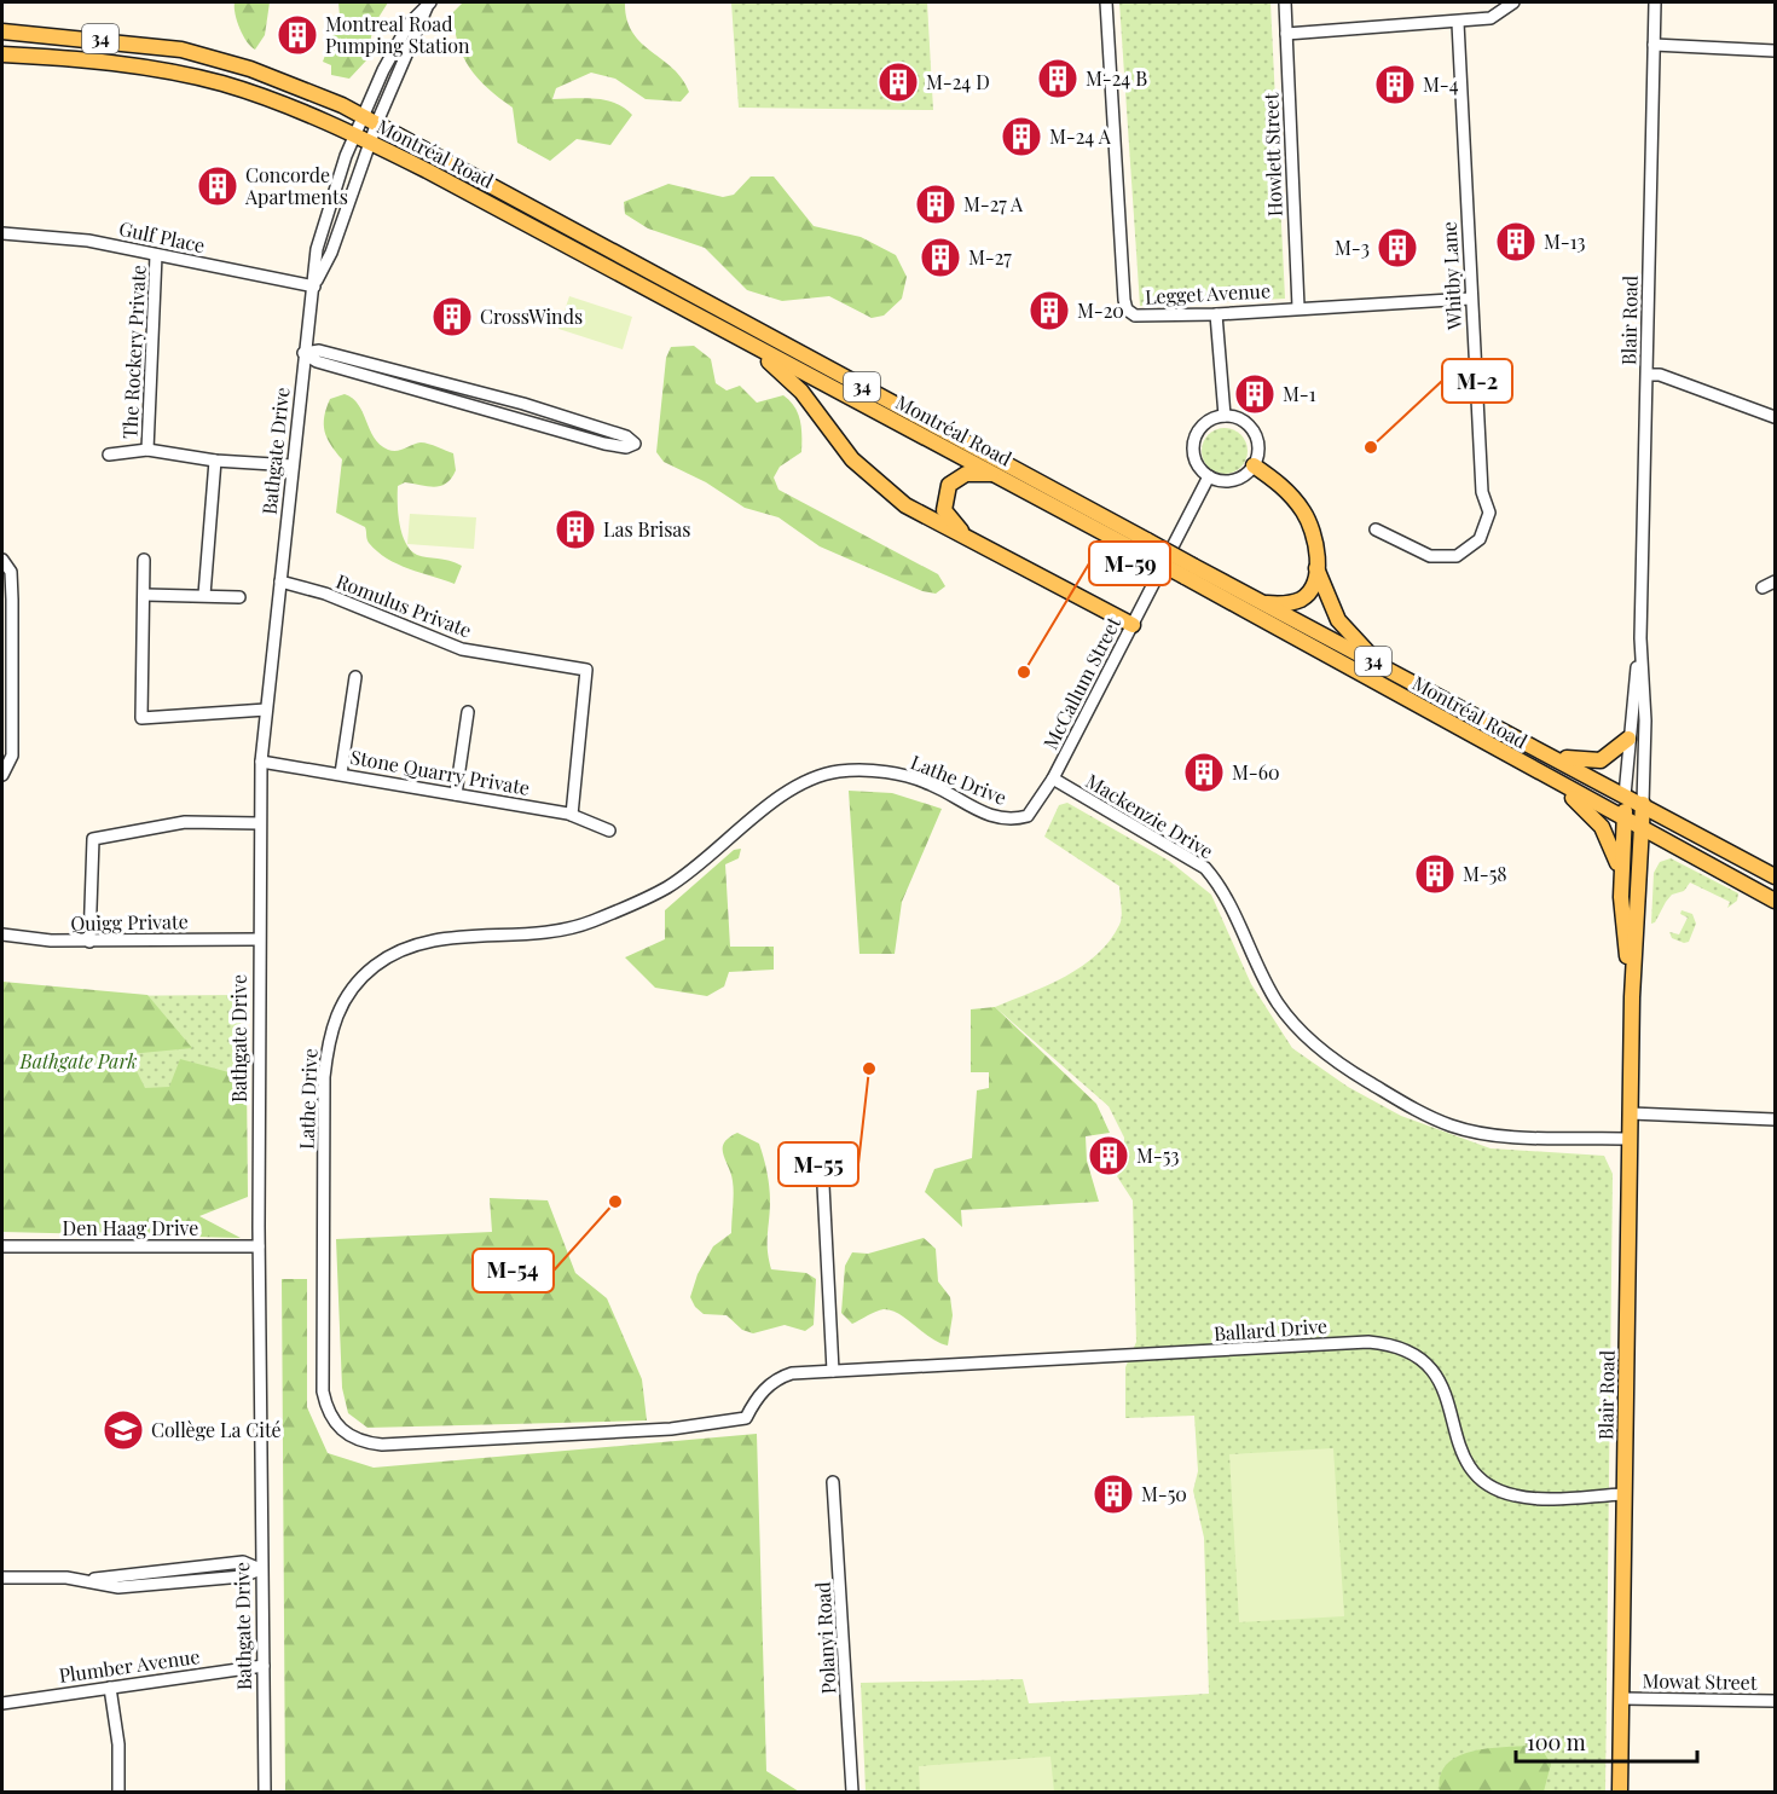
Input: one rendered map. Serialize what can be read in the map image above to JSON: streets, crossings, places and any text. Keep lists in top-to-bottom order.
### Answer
{
  "streets": {
    "main road": ["34", "Montréal Road", "Blair Road"],
    "street": [
      "Howlett Street",
      "Gulf Place",
      "Whitby Lane",
      "Legget Avenue",
      "The Rockery Private",
      "Bathgate Drive",
      "Romulus Private",
      "McCallum Street",
      "Stone Quarry Private",
      "Lathe Drive",
      "Mackenzie Drive",
      "Quigg Private",
      "Den Haag Drive",
      "Ballard Drive",
      "Polanyi Road",
      "Plumber Avenue",
      "Mowat Street"
    ]
  },
  "crossings": [
    ["Montréal Road", "Blair Road"],
    ["Montréal Road", "Bathgate Drive"],
    ["Howlett Street", "Legget Avenue"],
    ["Gulf Place", "The Rockery Private"],
    ["Gulf Place", "Bathgate Drive"],
    ["Whitby Lane", "Legget Avenue"],
    ["Blair Road", "Mackenzie Drive"],
    ["Blair Road", "Ballard Drive"],
    ["Blair Road", "Mowat Street"],
    ["The Rockery Private", "Bathgate Drive"],
    ["Bathgate Drive", "Romulus Private"],
    ["Bathgate Drive", "Stone Quarry Private"],
    ["Bathgate Drive", "Quigg Private"],
    ["Bathgate Drive", "Den Haag Drive"],
    ["Bathgate Drive", "Plumber Avenue"],
    ["Romulus Private", "Stone Quarry Private"],
    ["McCallum Street", "Lathe Drive"],
    ["McCallum Street", "Mackenzie Drive"],
    ["Lathe Drive", "Ballard Drive"]
  ],
  "parks": ["Bathgate Park"],
  "places": {
    "building": [
      "Montreal Road Pumping Station",
      "M-24 B",
      "M-24 D",
      "M-4",
      "M-24 A",
      "Concorde Apartments",
      "M-27 A",
      "M-13",
      "M-3",
      "M-27",
      "M-20",
      "CrossWinds",
      "M-1",
      "Las Brisas",
      "M-60",
      "M-58",
      "M-53",
      "M-50"
    ],
    "other": [
      "M-2",
      "M-59",
      "M-55",
      "M-54"
    ],
    "school or university": ["Collège La Cité"]
  },
  "scale_bar": "100 m"
}
